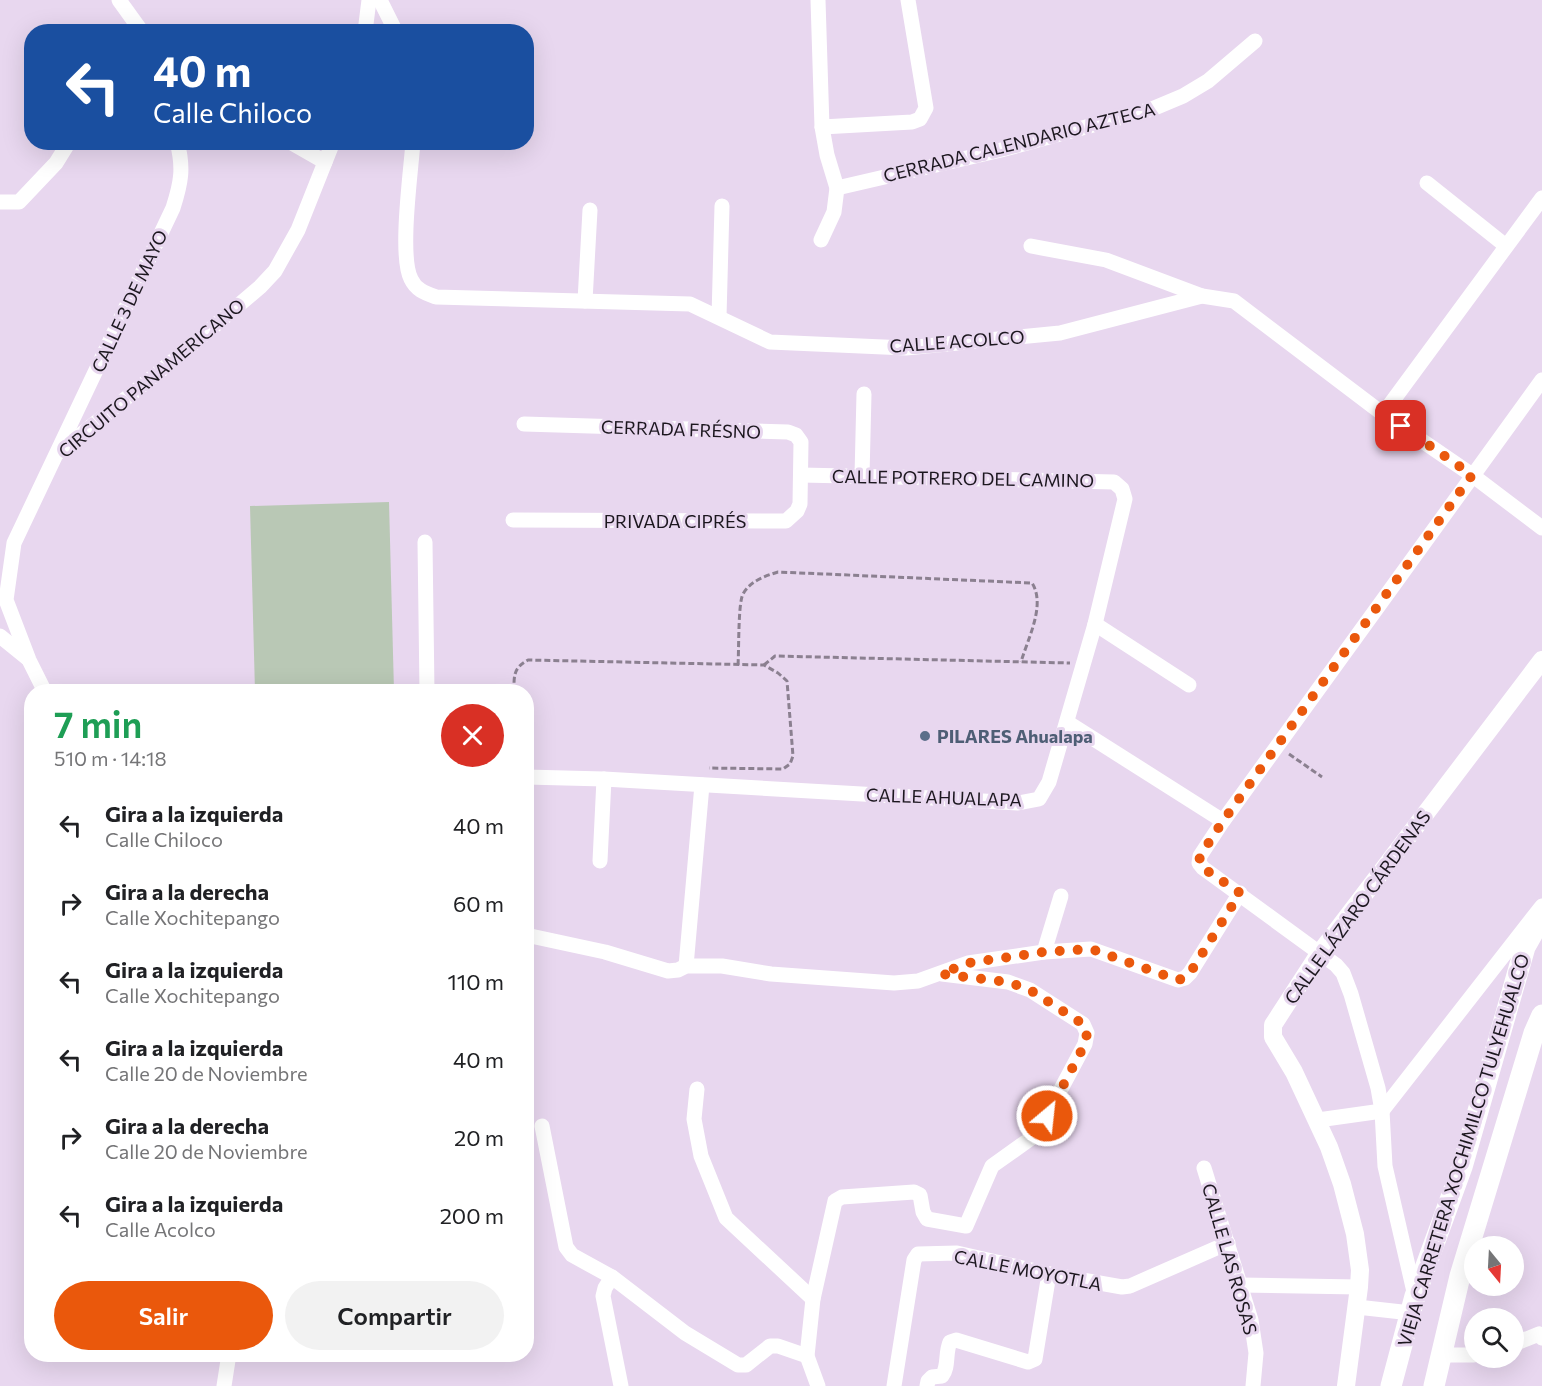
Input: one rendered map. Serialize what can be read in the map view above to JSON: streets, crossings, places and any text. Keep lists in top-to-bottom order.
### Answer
{
  "streets": {
    "main road": ["VIEJA CARRETERA XOCHIMILCO TULYEHUALCO"],
    "street": [
      "CERRADA CALENDARIO AZTECA",
      "CALLE 3 DE MAYO",
      "CALLE ACOLCO",
      "CIRCUITO PANAMERICANO",
      "CERRADA FRÉSNO",
      "CALLE POTRERO DEL CAMINO",
      "PRIVADA CIPRÉS",
      "CALLE AHUALAPA",
      "CALLE LÁZARO CÁRDENAS",
      "CALLE LAS ROSAS",
      "CALLE MOYOTLA"
    ]
  },
  "crossings": [
    ["CALLE 3 DE MAYO", "CIRCUITO PANAMERICANO"],
    ["CERRADA FRÉSNO", "CALLE POTRERO DEL CAMINO"],
    ["CERRADA FRÉSNO", "PRIVADA CIPRÉS"],
    ["CALLE POTRERO DEL CAMINO", "PRIVADA CIPRÉS"],
    ["CALLE POTRERO DEL CAMINO", "CALLE AHUALAPA"],
    ["CALLE LAS ROSAS", "CALLE MOYOTLA"]
  ],
  "places": ["PILARES Ahualapa"],
  "north": "bottom",
  "page": {
    "turn": ["40 m", "Calle Chiloco"],
    "heading": ["7 min", "510 m · 14:18"],
    "list": [
      {
        "name": "Gira a la izquierda",
        "note": "Calle Chiloco",
        "value": "40 m"
      },
      {
        "name": "Gira a la derecha",
        "note": "Calle Xochitepango",
        "value": "60 m"
      },
      {
        "name": "Gira a la izquierda",
        "note": "Calle Xochitepango",
        "value": "110 m"
      },
      {
        "name": "Gira a la izquierda",
        "note": "Calle 20 de Noviembre",
        "value": "40 m"
      },
      {
        "name": "Gira a la derecha",
        "note": "Calle 20 de Noviembre",
        "value": "20 m"
      },
      {
        "name": "Gira a la izquierda",
        "note": "Calle Acolco",
        "value": "200 m"
      }
    ],
    "buttons": ["Salir", "Compartir"]
  }
}
